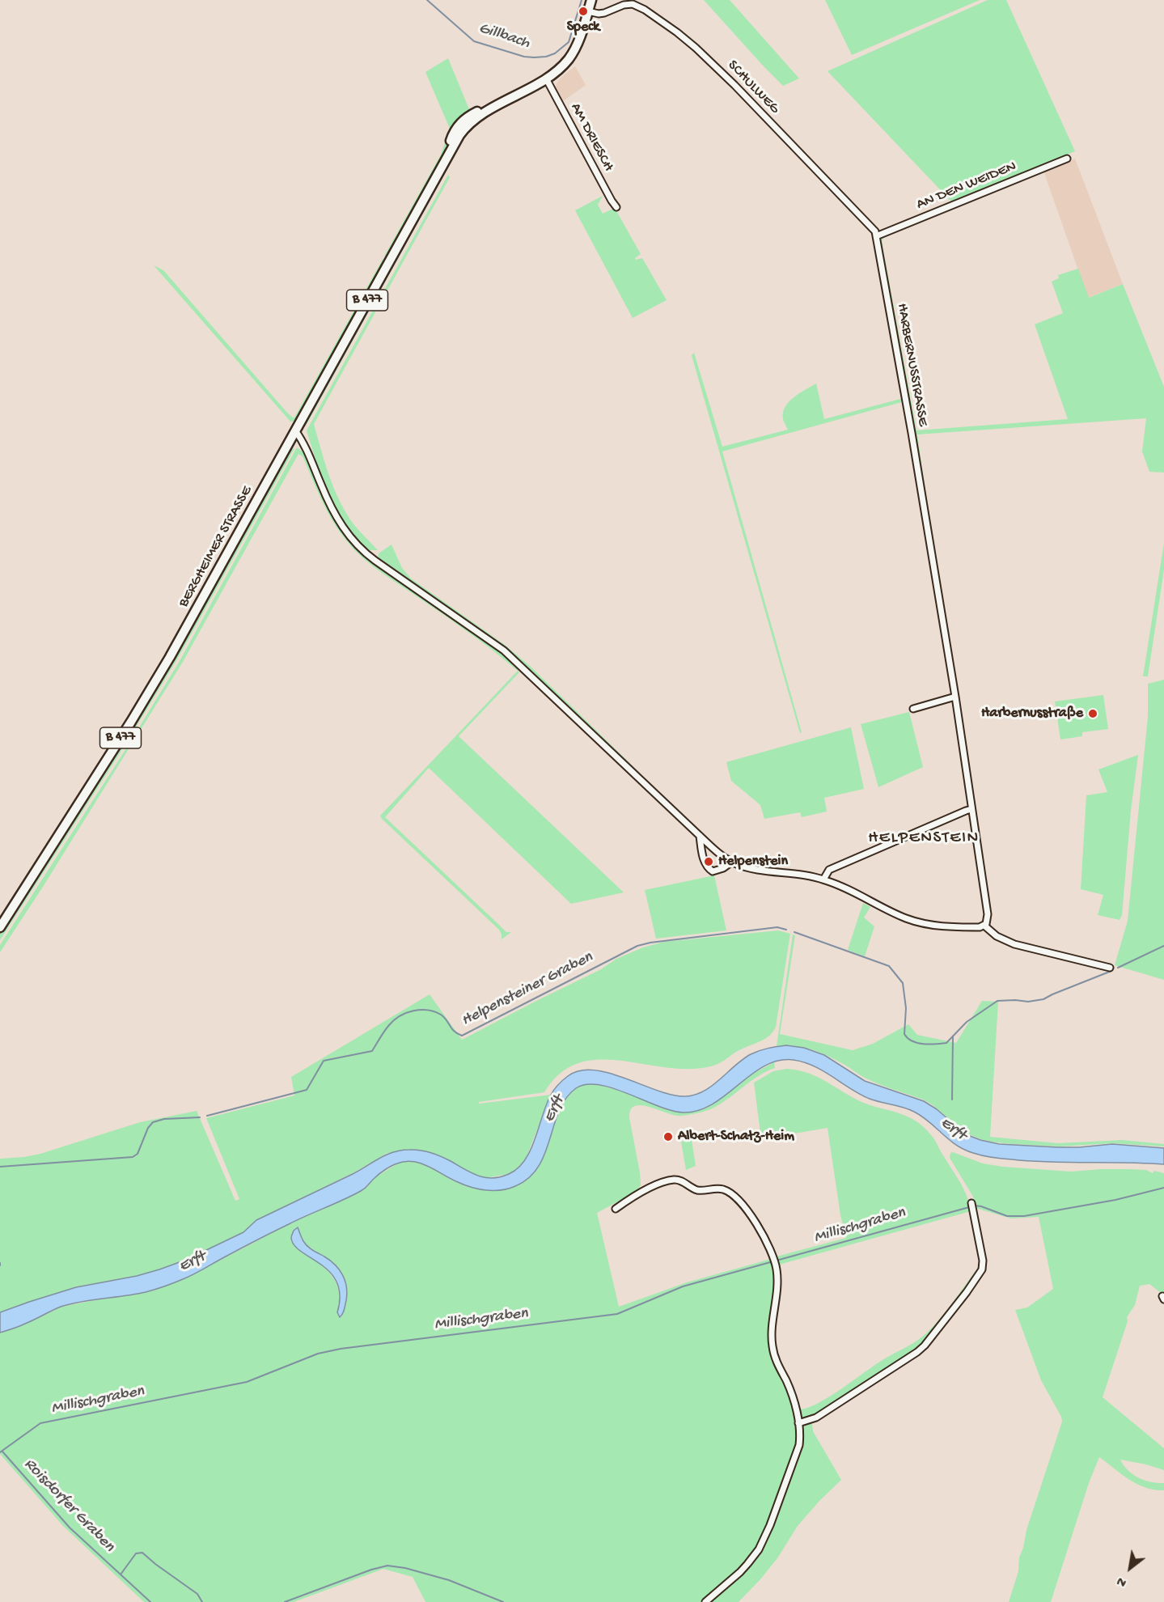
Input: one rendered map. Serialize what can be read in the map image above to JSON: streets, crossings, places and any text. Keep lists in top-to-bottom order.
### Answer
{
  "streets": {
    "main road": ["B 477", "BERGHEIMER STRASSE"],
    "street": [
      "SCHULWEG",
      "AM DRIESCH",
      "AN DEN WEIDEN",
      "HARBERNUSSTRASSE"
    ]
  },
  "crossings": [
    ["SCHULWEG", "AN DEN WEIDEN"],
    ["SCHULWEG", "B 477"],
    ["SCHULWEG", "HARBERNUSSTRASSE"],
    ["AM DRIESCH", "B 477"],
    ["AM DRIESCH", "BERGHEIMER STRASSE"],
    ["AN DEN WEIDEN", "HARBERNUSSTRASSE"],
    ["B 477", "BERGHEIMER STRASSE"]
  ],
  "districts": ["HELPENSTEIN"],
  "water": [
    "Gillbach",
    "Helpensteiner Graben",
    "Erft",
    "Millischgraben",
    "Roisdorfer Graben"
  ],
  "places": [
    "Speck",
    "Harbernusstraße",
    "Helpenstein",
    "Albert-Schatz-Heim"
  ],
  "north": "bottom left"
}
